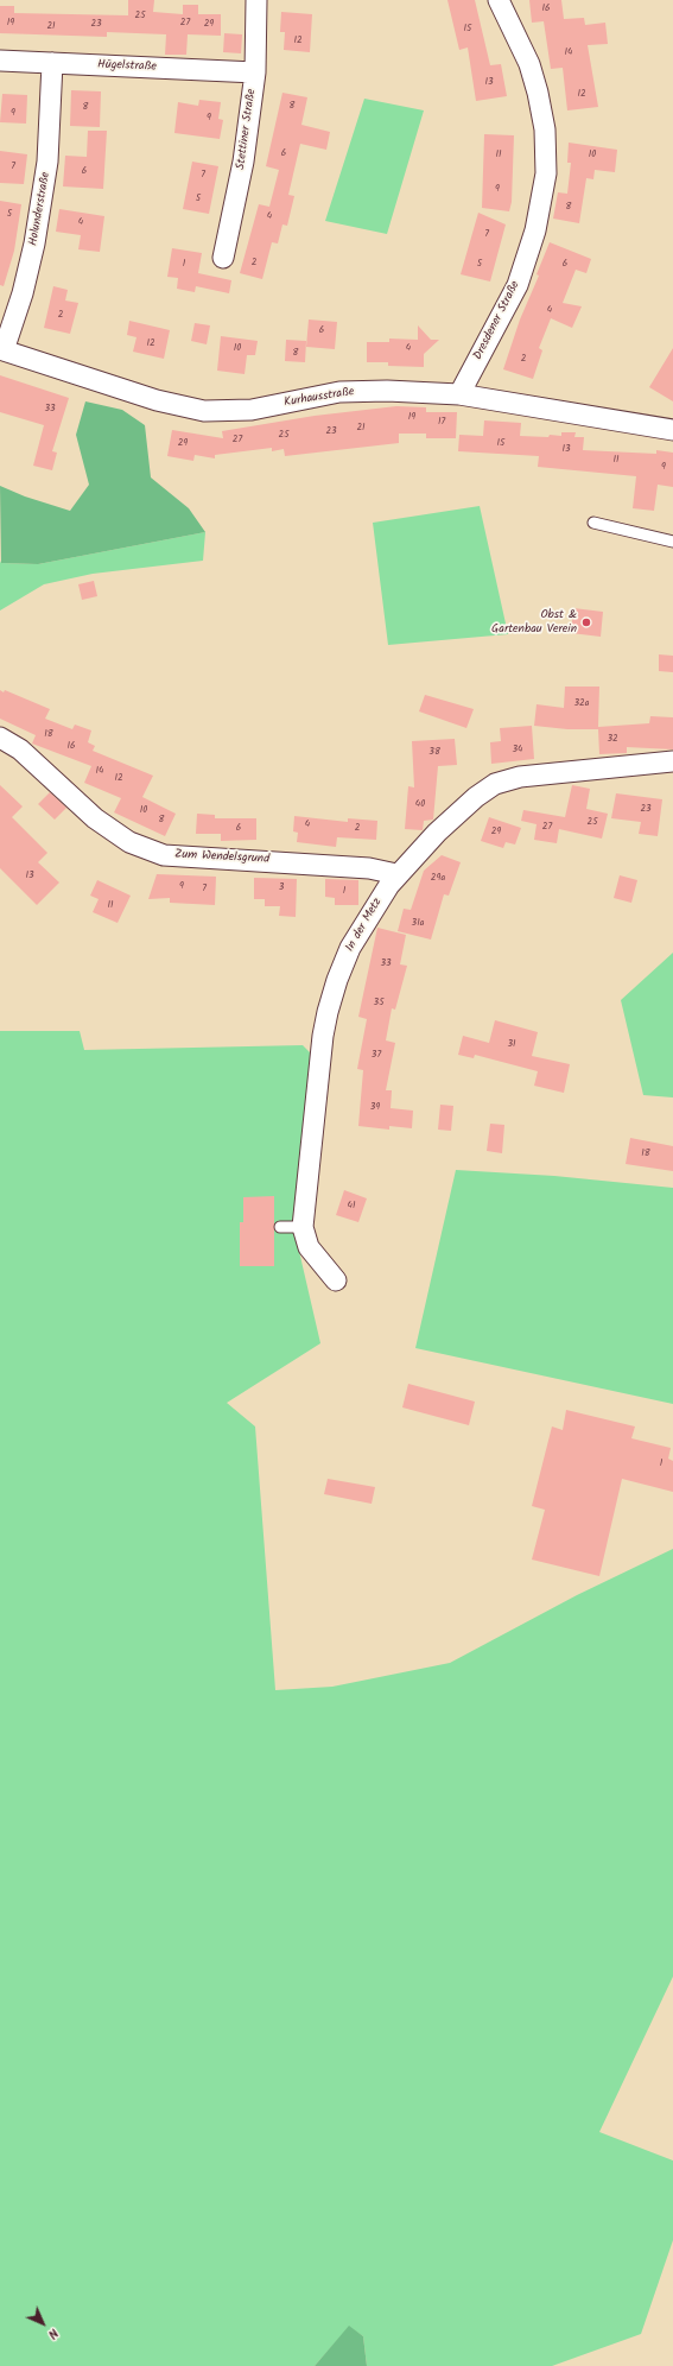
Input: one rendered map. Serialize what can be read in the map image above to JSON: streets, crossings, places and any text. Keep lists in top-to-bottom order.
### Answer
{
  "streets": {
    "street": [
      "Hügelstraße",
      "Stettiner Straße",
      "Holunderstraße",
      "Dresdener Straße",
      "Kurhausstraße",
      "Zum Wendelsgrund",
      "In der Metz"
    ]
  },
  "crossings": [
    ["Hügelstraße", "Stettiner Straße"],
    ["Hügelstraße", "Holunderstraße"],
    ["Holunderstraße", "Kurhausstraße"],
    ["Dresdener Straße", "Kurhausstraße"],
    ["Zum Wendelsgrund", "In der Metz"]
  ],
  "places": ["Obst & Gartenbau Verein"],
  "house_numbers": [
    "16",
    "25",
    "19",
    "27",
    "23",
    "29",
    "21",
    "15",
    "12",
    "14",
    "13",
    "12",
    "8",
    "8",
    "9",
    "9",
    "6",
    "11",
    "10",
    "7",
    "6",
    "7",
    "9",
    "5",
    "8",
    "5",
    "4",
    "4",
    "7",
    "2",
    "1",
    "5",
    "6",
    "4",
    "2",
    "6",
    "12",
    "10",
    "4",
    "8",
    "2",
    "33",
    "19",
    "17",
    "21",
    "23",
    "25",
    "27",
    "29",
    "15",
    "13",
    "11",
    "9",
    "32a",
    "18",
    "32",
    "16",
    "34",
    "38",
    "14",
    "12",
    "40",
    "23",
    "10",
    "8",
    "25",
    "4",
    "27",
    "6",
    "2",
    "29",
    "13",
    "29a",
    "9",
    "3",
    "7",
    "1",
    "11",
    "31a",
    "33",
    "35",
    "31",
    "37",
    "39",
    "18",
    "41",
    "1"
  ],
  "north": "bottom right"
}
